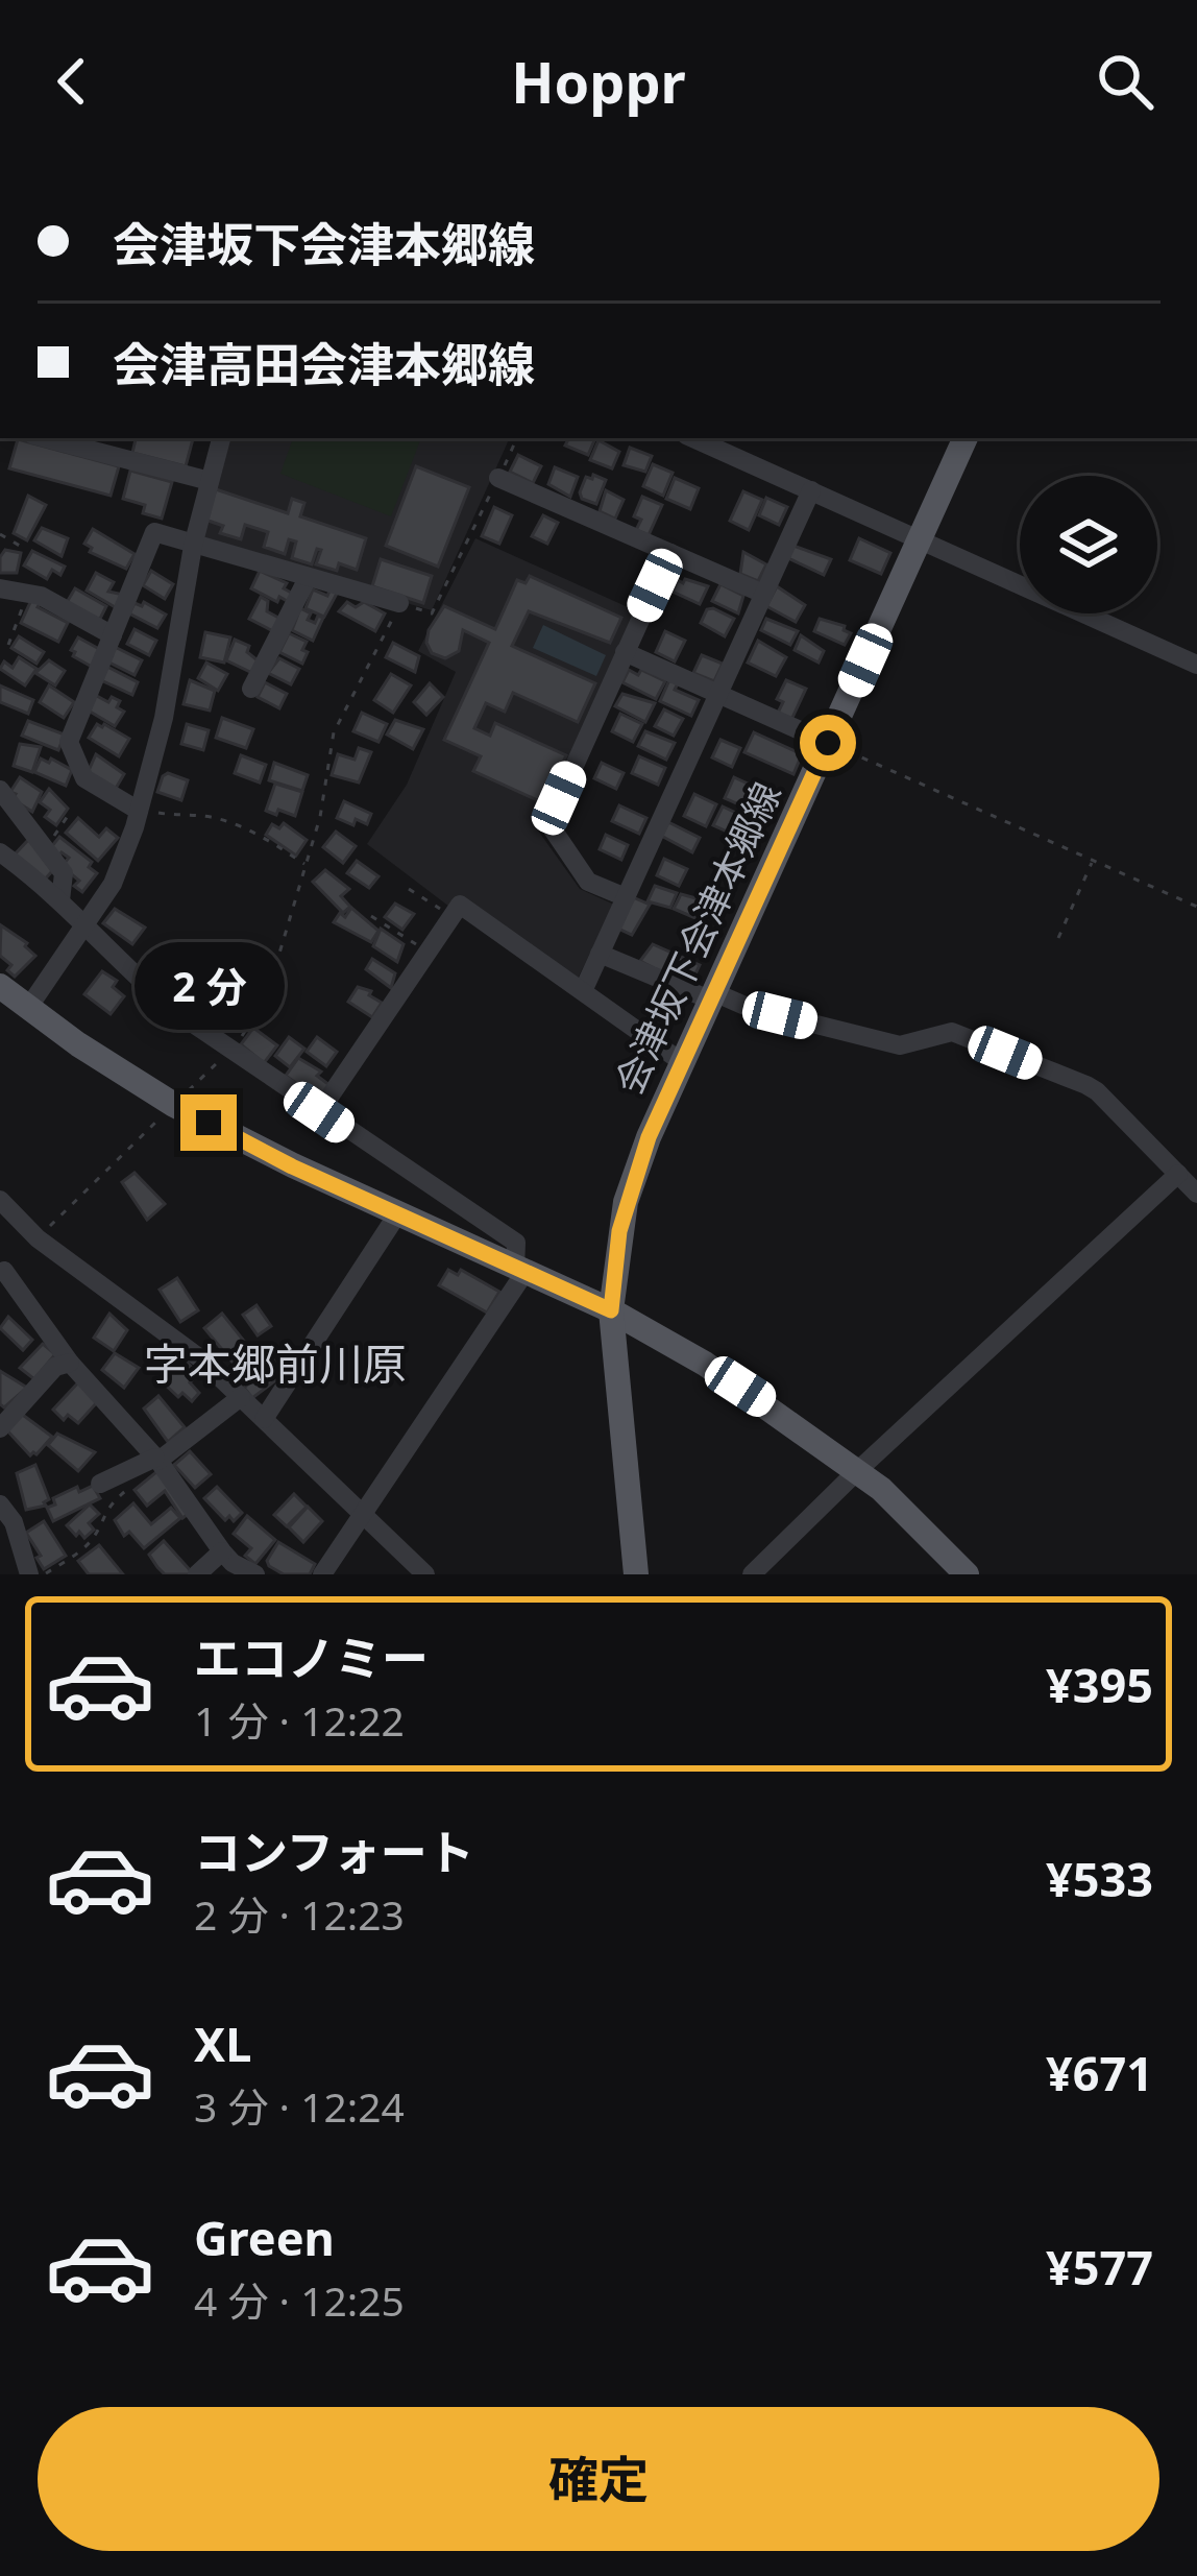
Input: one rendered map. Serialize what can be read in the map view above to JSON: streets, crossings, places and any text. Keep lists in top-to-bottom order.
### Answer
{
  "streets": {
    "main road": ["会津坂下会津本郷線"]
  },
  "districts": ["字本郷前川原"],
  "page": {
    "header": "Hoppr",
    "banner": ["会津坂下会津本郷線", "会津高田会津本郷線"],
    "bubble": "2 分",
    "list": [
      {
        "name": "エコノミー",
        "note": "1 分 · 12:22",
        "value": "¥395"
      },
      {
        "name": "コンフォート",
        "note": "2 分 · 12:23",
        "value": "¥533"
      },
      {
        "name": "XL",
        "note": "3 分 · 12:24",
        "value": "¥671"
      },
      {
        "name": "Green",
        "note": "4 分 · 12:25",
        "value": "¥577"
      }
    ],
    "buttons": "確定"
  }
}
